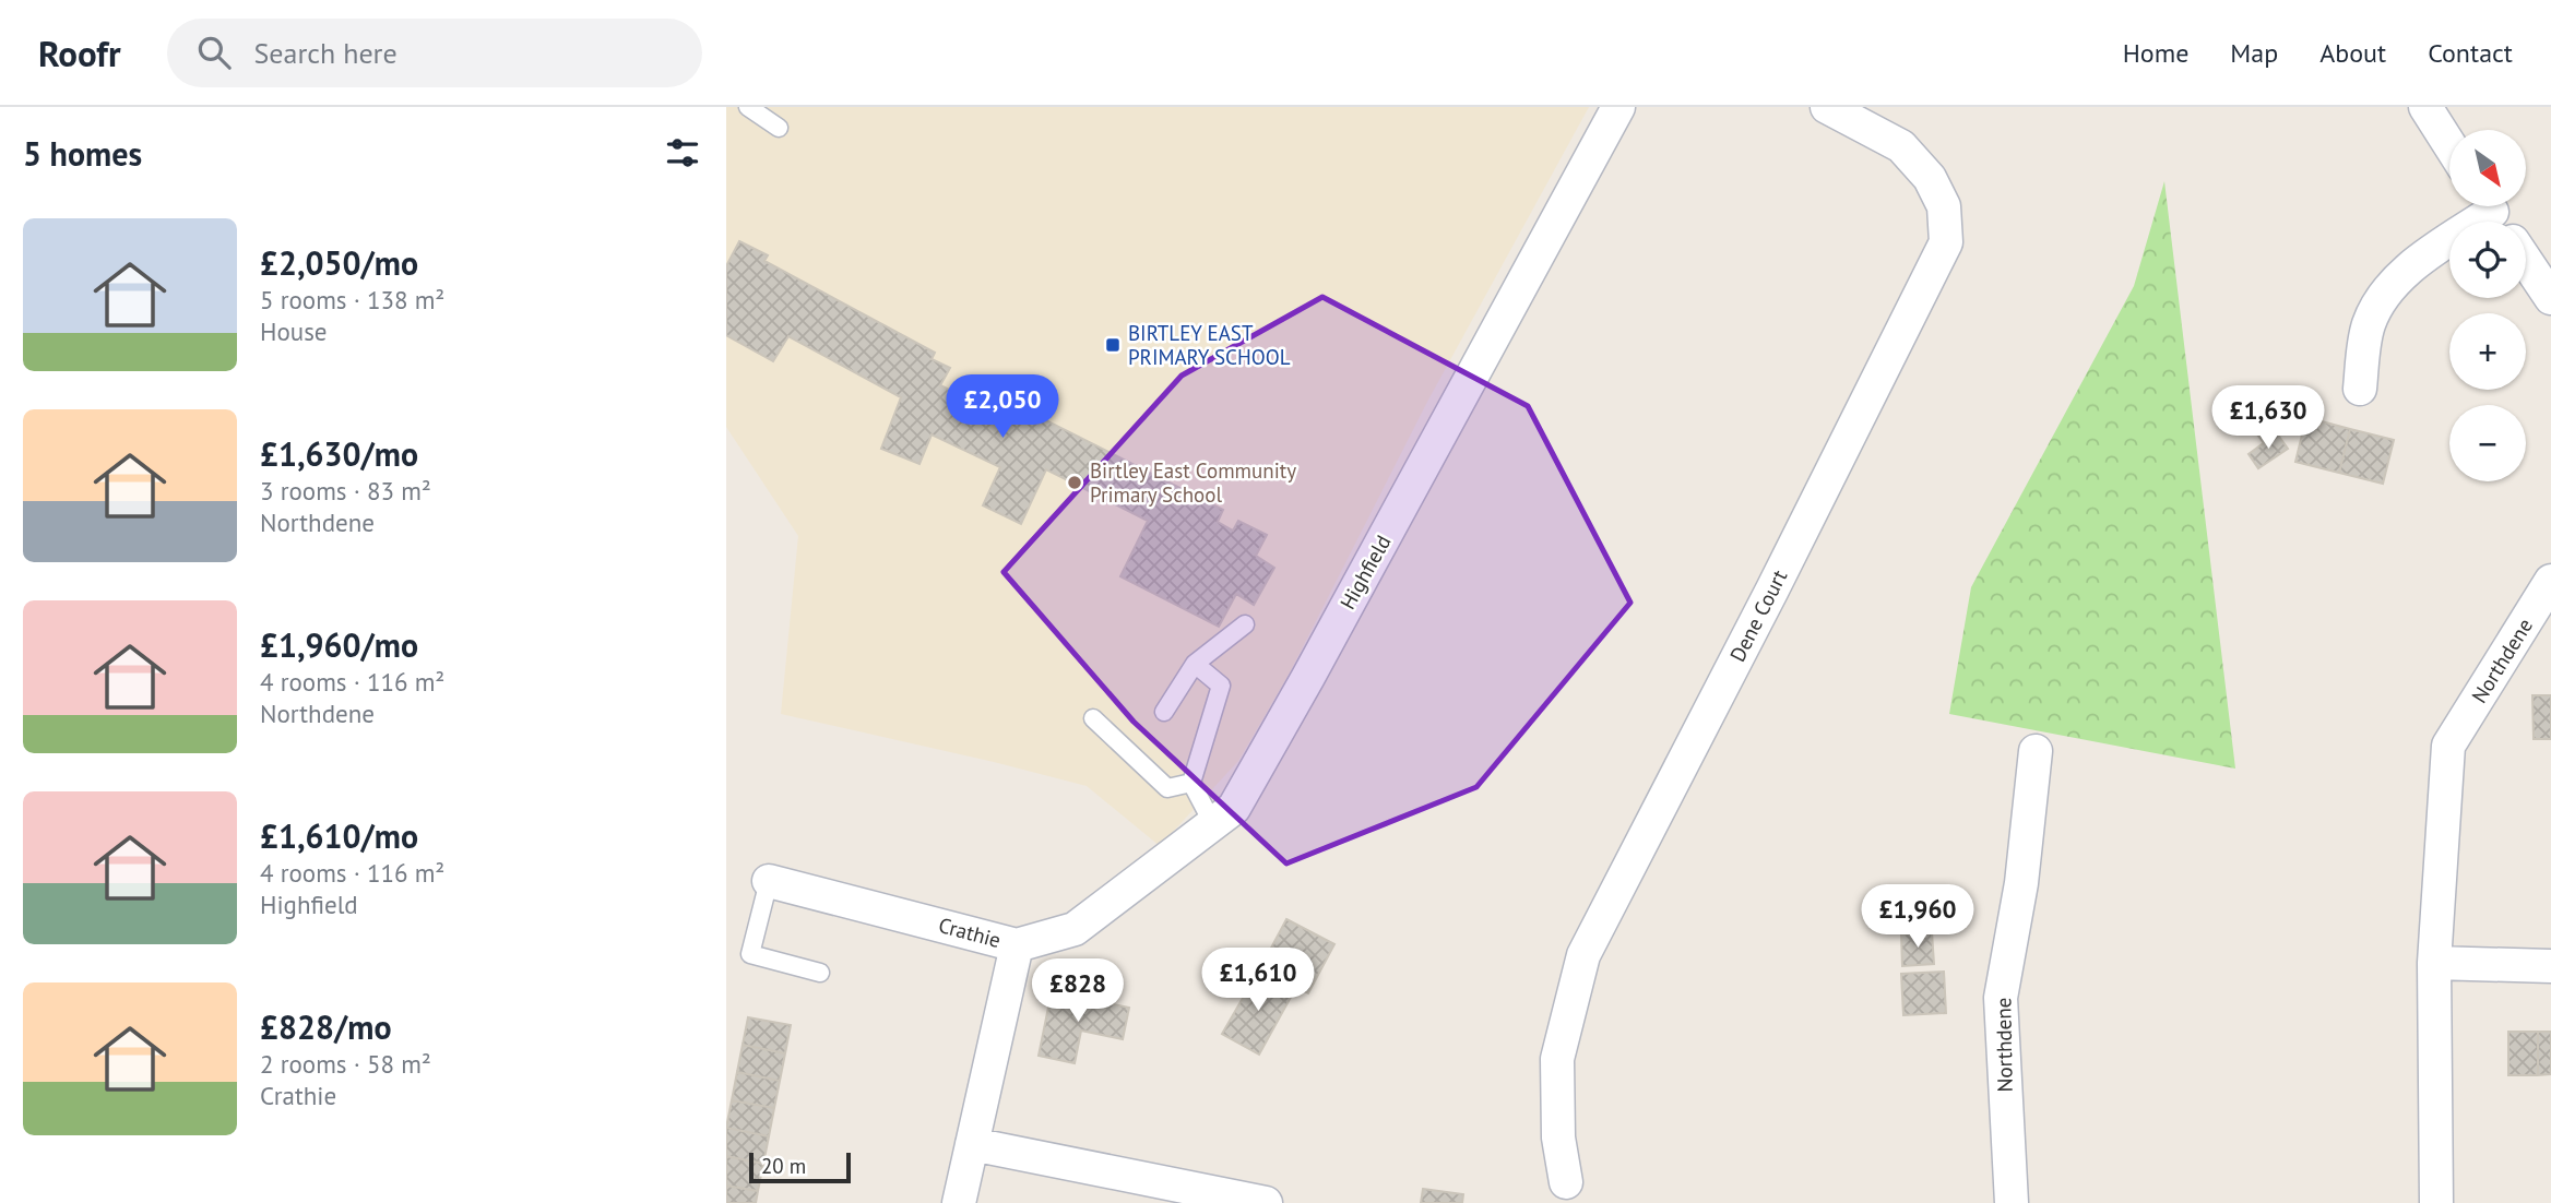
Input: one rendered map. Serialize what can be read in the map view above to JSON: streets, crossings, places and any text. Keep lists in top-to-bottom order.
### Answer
{
  "streets": {
    "street": [
      "Highfield",
      "Dene Court",
      "Northdene",
      "Crathie"
    ]
  },
  "crossings": [
    ["Highfield", "Crathie"]
  ],
  "places": {
    "transit": ["BIRTLEY EAST PRIMARY SCHOOL"],
    "other": ["Birtley East Community Primary School"]
  },
  "scale_bar": "20 m",
  "north": "bottom right",
  "page": {
    "header": "Roofr",
    "search": "Search here",
    "nav": [
      "Home",
      "Map",
      "About",
      "Contact"
    ],
    "heading": "5 homes",
    "map_buttons": ["+", "−"],
    "list": [
      {
        "name": "£2,050/mo",
        "note": "5 rooms · 138 m² · House"
      },
      {
        "name": "£1,630/mo",
        "note": "3 rooms · 83 m² · Northdene"
      },
      {
        "name": "£1,960/mo",
        "note": "4 rooms · 116 m² · Northdene"
      },
      {
        "name": "£1,610/mo",
        "note": "4 rooms · 116 m² · Highfield"
      },
      {
        "name": "£828/mo",
        "note": "2 rooms · 58 m² · Crathie"
      }
    ],
    "price": [
      "£2,050",
      "£1,630",
      "£1,960",
      "£1,610",
      "£828"
    ],
    "scale": "20 m"
  }
}
